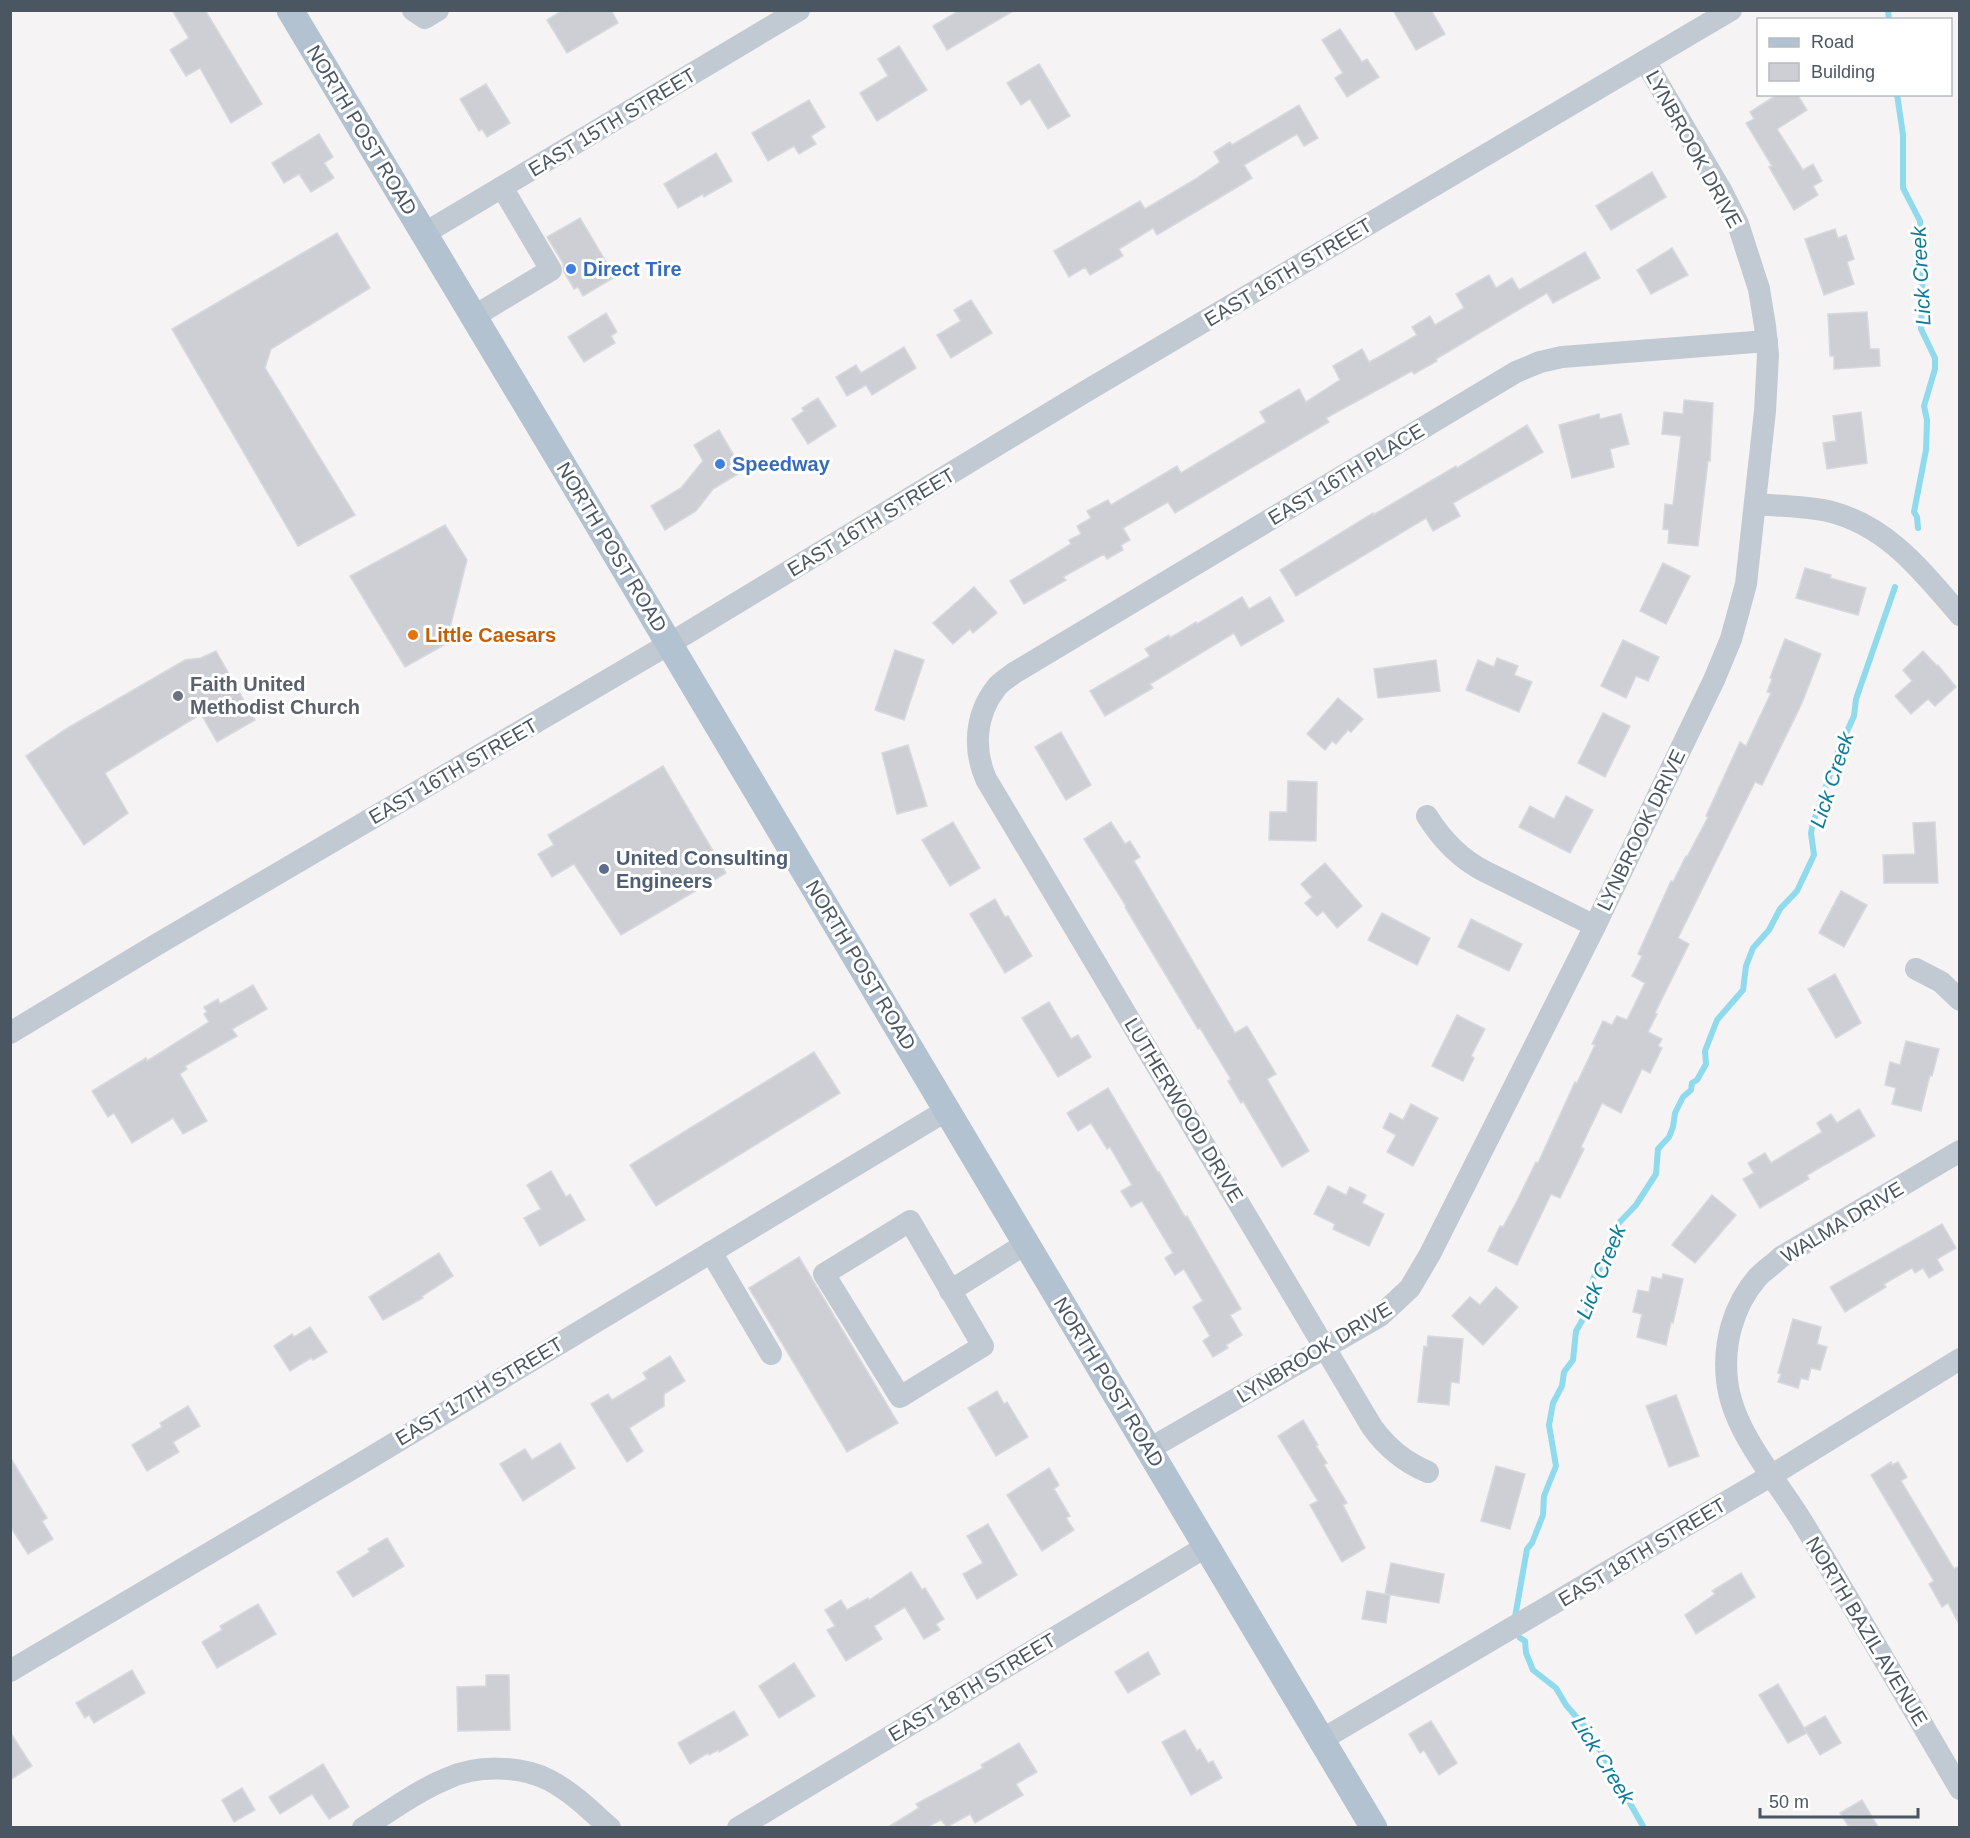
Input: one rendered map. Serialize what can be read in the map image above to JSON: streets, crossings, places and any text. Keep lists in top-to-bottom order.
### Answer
{
  "streets": {
    "main road": ["NORTH POST ROAD"],
    "street": [
      "EAST 15TH STREET",
      "LYNBROOK DRIVE",
      "EAST 16TH STREET",
      "EAST 16TH PLACE",
      "LUTHERWOOD DRIVE",
      "WALMA DRIVE",
      "EAST 17TH STREET",
      "EAST 18TH STREET",
      "NORTH BAZIL AVENUE"
    ]
  },
  "crossings": [
    ["EAST 15TH STREET", "NORTH POST ROAD"],
    ["NORTH POST ROAD", "LYNBROOK DRIVE"],
    ["NORTH POST ROAD", "EAST 16TH STREET"],
    ["NORTH POST ROAD", "EAST 17TH STREET"],
    ["NORTH POST ROAD", "EAST 18TH STREET"],
    ["LYNBROOK DRIVE", "EAST 16TH STREET"],
    ["LYNBROOK DRIVE", "EAST 16TH PLACE"],
    ["LYNBROOK DRIVE", "LUTHERWOOD DRIVE"],
    ["EAST 16TH PLACE", "LUTHERWOOD DRIVE"],
    ["WALMA DRIVE", "EAST 18TH STREET"],
    ["WALMA DRIVE", "NORTH BAZIL AVENUE"],
    ["EAST 18TH STREET", "NORTH BAZIL AVENUE"]
  ],
  "water": ["Lick Creek"],
  "places": [
    "Direct Tire",
    "Speedway",
    "Little Caesars",
    "Faith United Methodist Church",
    "United Consulting Engineers"
  ],
  "legend": ["Road", "Building"],
  "scale_bar": "50 m"
}
